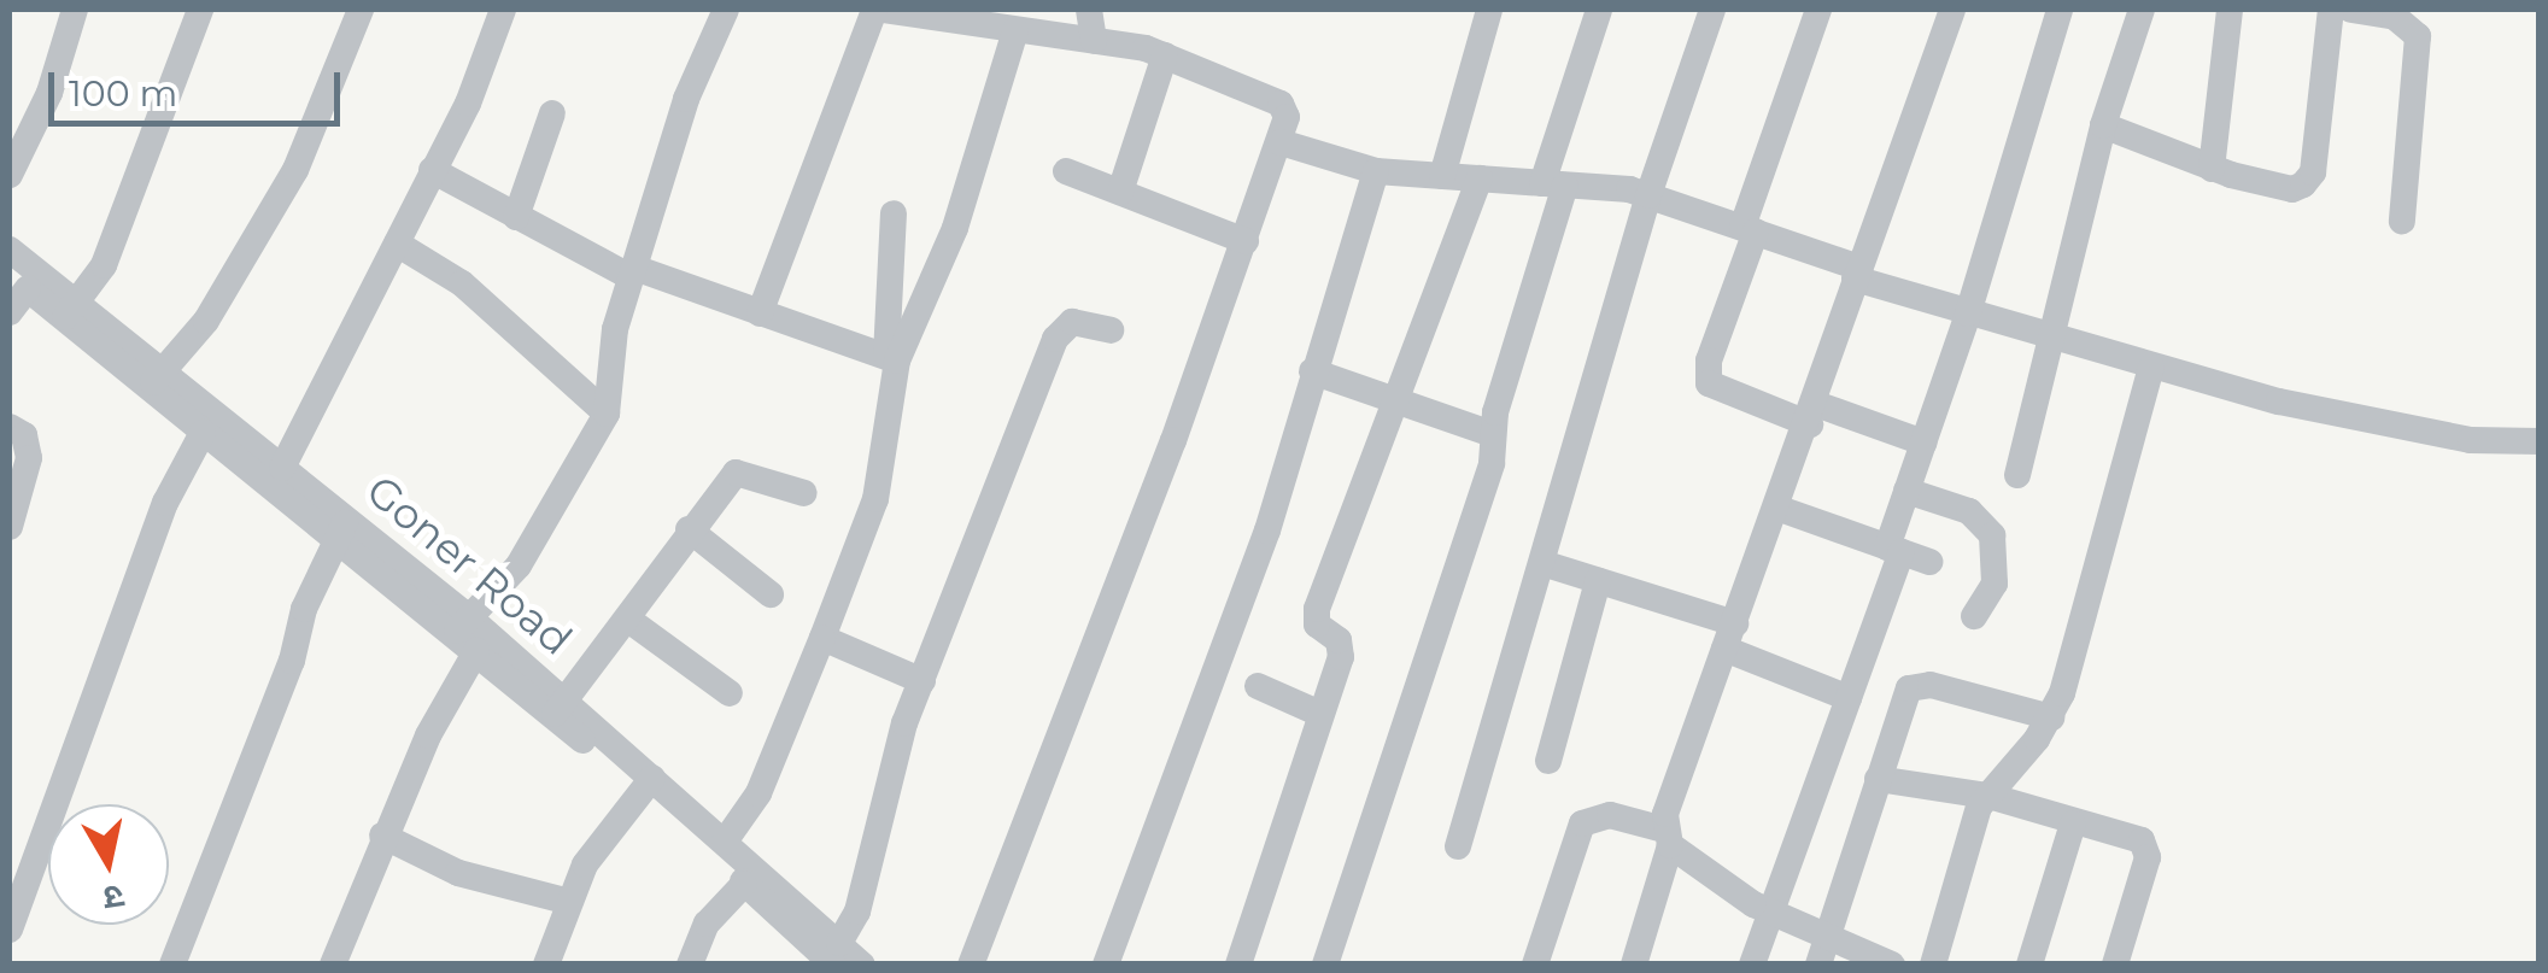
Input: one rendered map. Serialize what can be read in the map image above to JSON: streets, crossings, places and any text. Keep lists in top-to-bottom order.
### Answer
{
  "streets": {
    "street": ["Goner Road"]
  },
  "scale_bar": "100 m",
  "north": "bottom"
}
